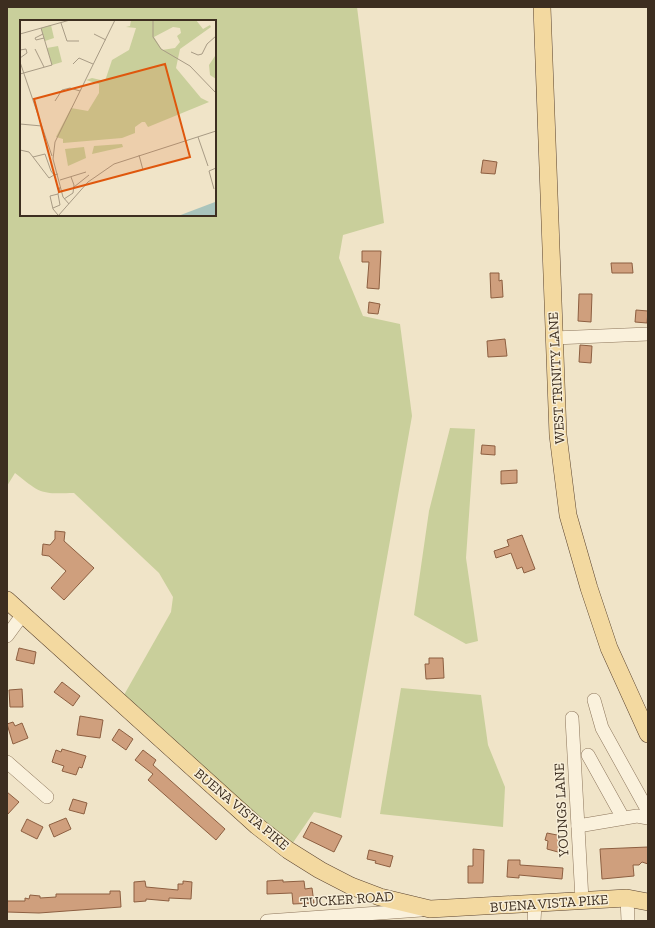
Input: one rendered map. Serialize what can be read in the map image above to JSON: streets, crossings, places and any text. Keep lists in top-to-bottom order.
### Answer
{
  "streets": {
    "main road": ["WEST TRINITY LANE", "BUENA VISTA PIKE"],
    "street": ["YOUNGS LANE", "TUCKER ROAD"]
  },
  "crossings": [
    ["BUENA VISTA PIKE", "YOUNGS LANE"],
    ["BUENA VISTA PIKE", "TUCKER ROAD"]
  ]
}
